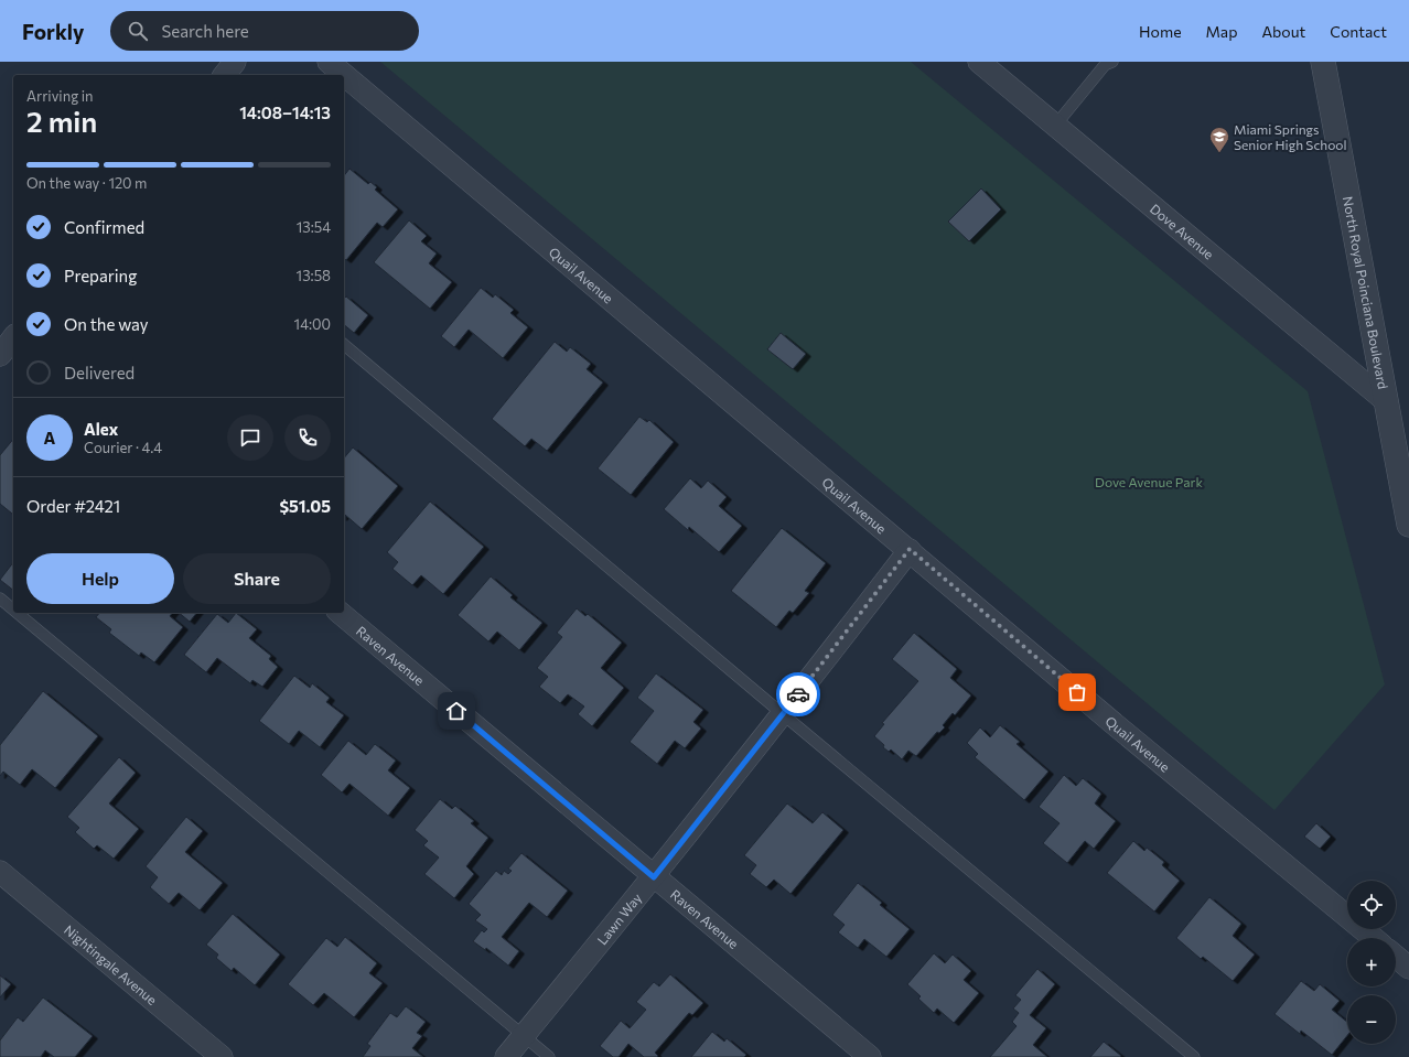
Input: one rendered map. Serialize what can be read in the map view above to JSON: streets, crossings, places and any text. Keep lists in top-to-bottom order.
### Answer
{
  "streets": {
    "street": [
      "Dove Avenue",
      "Quail Avenue",
      "North Royal Poinciana Boulevard",
      "Raven Avenue",
      "Lawn Way",
      "Nightingale Avenue"
    ]
  },
  "crossings": [
    ["Dove Avenue", "North Royal Poinciana Boulevard"],
    ["Quail Avenue", "Lawn Way"],
    ["Raven Avenue", "Lawn Way"]
  ],
  "parks": ["Dove Avenue Park"],
  "places": {
    "school or university": ["Miami Springs Senior High School"]
  },
  "page": {
    "header": "Forkly",
    "search": "Search here",
    "nav": [
      "Home",
      "Map",
      "About",
      "Contact"
    ],
    "heading": ["2 min", "Arriving in", "14:08–14:13"],
    "panel": [
      "Alex",
      "Courier · 4.4",
      "Order #2421",
      "$51.05"
    ],
    "bar": "On the way · 120 m",
    "list": [
      ["Confirmed", "13:54"],
      ["Preparing", "13:58"],
      ["On the way", "14:00"],
      "Delivered"
    ],
    "round": "A",
    "buttons": ["Help", "Share"],
    "map_buttons": ["+", "−"]
  }
}
